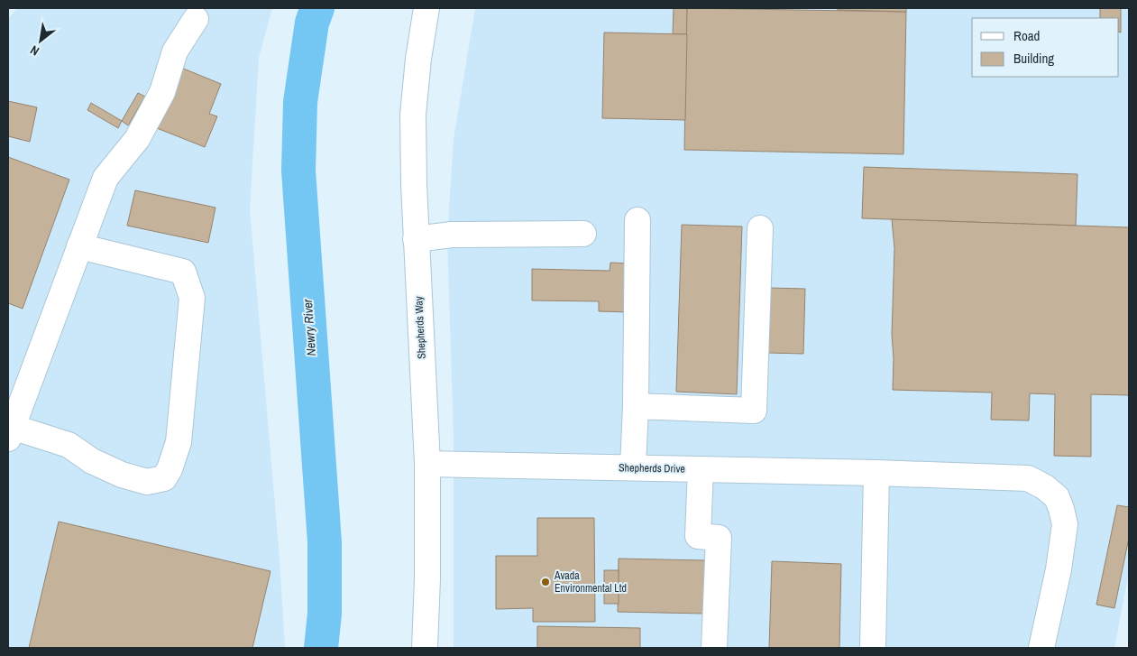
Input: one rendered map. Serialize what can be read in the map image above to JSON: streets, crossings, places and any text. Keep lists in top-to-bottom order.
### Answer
{
  "streets": {
    "street": ["Shepherds Way", "Shepherds Drive"]
  },
  "crossings": [
    ["Shepherds Way", "Shepherds Drive"]
  ],
  "water": ["Newry River"],
  "places": ["Avada Environmental Ltd"],
  "legend": ["Road", "Building"],
  "north": "bottom left"
}
